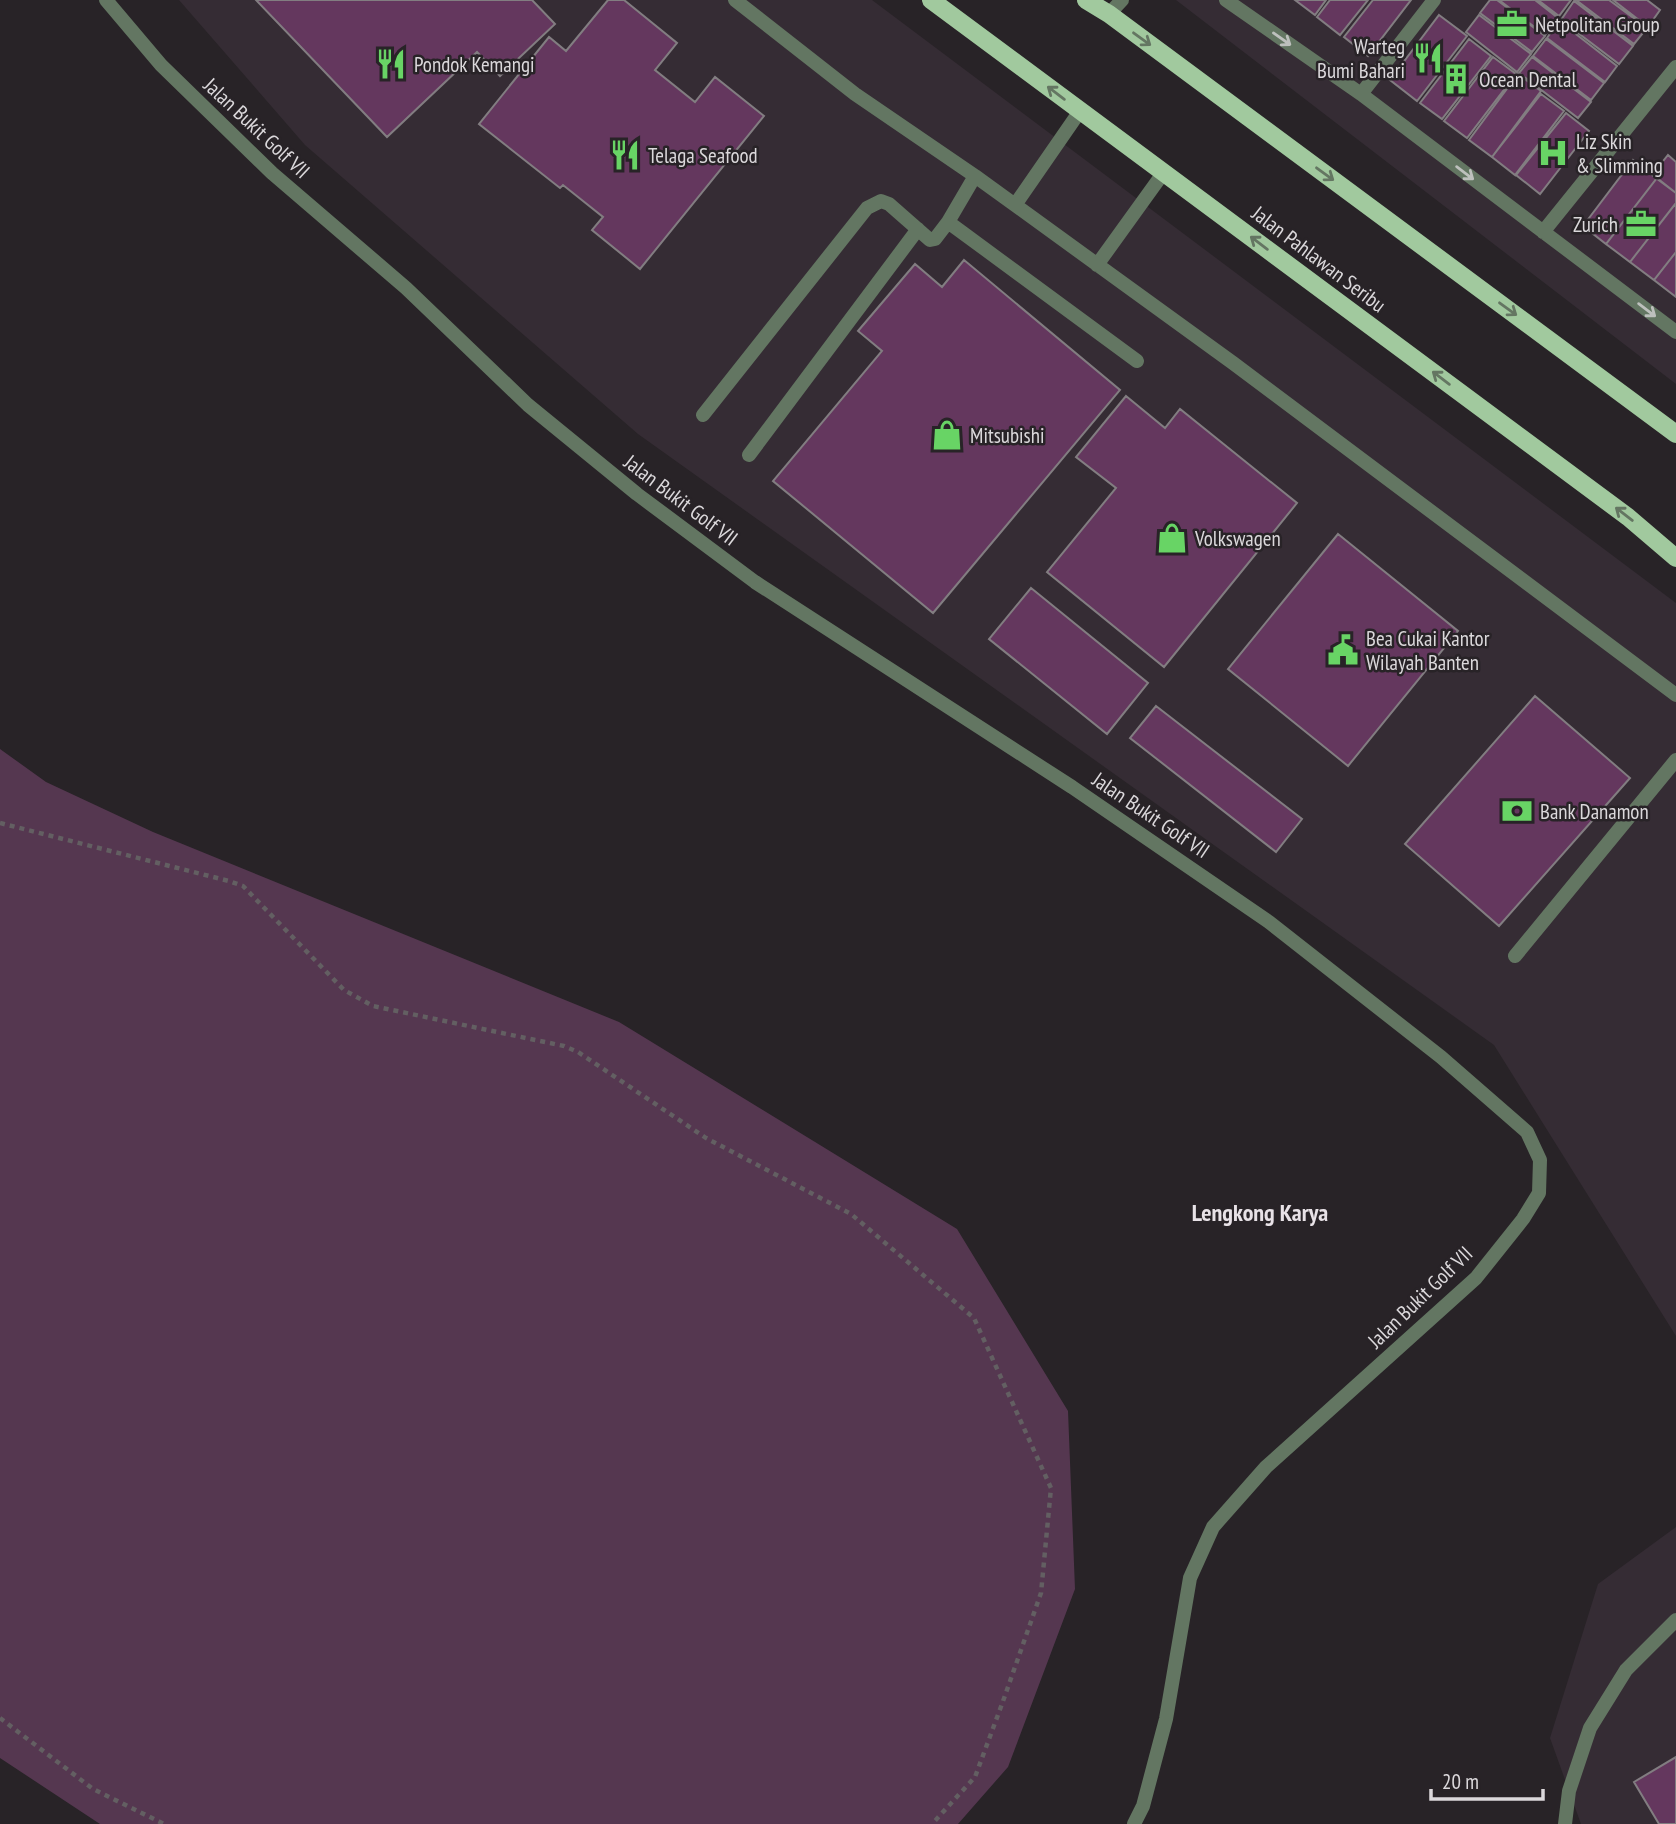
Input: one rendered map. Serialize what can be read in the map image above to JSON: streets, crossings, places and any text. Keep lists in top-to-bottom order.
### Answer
{
  "streets": {
    "main road": ["Jalan Pahlawan Seribu"],
    "street": ["Jalan Bukit Golf VII"]
  },
  "districts": ["Lengkong Karya"],
  "places": {
    "office": ["Netpolitan Group", "Zurich"],
    "restaurant": ["Warteg Bumi Bahari", "Pondok Kemangi", "Telaga Seafood"],
    "building": ["Ocean Dental"],
    "hospital": ["Liz Skin & Slimming"],
    "shop": ["Mitsubishi", "Volkswagen"],
    "public building": ["Bea Cukai Kantor Wilayah Banten"],
    "bank": ["Bank Danamon"]
  },
  "scale_bar": "20 m"
}
